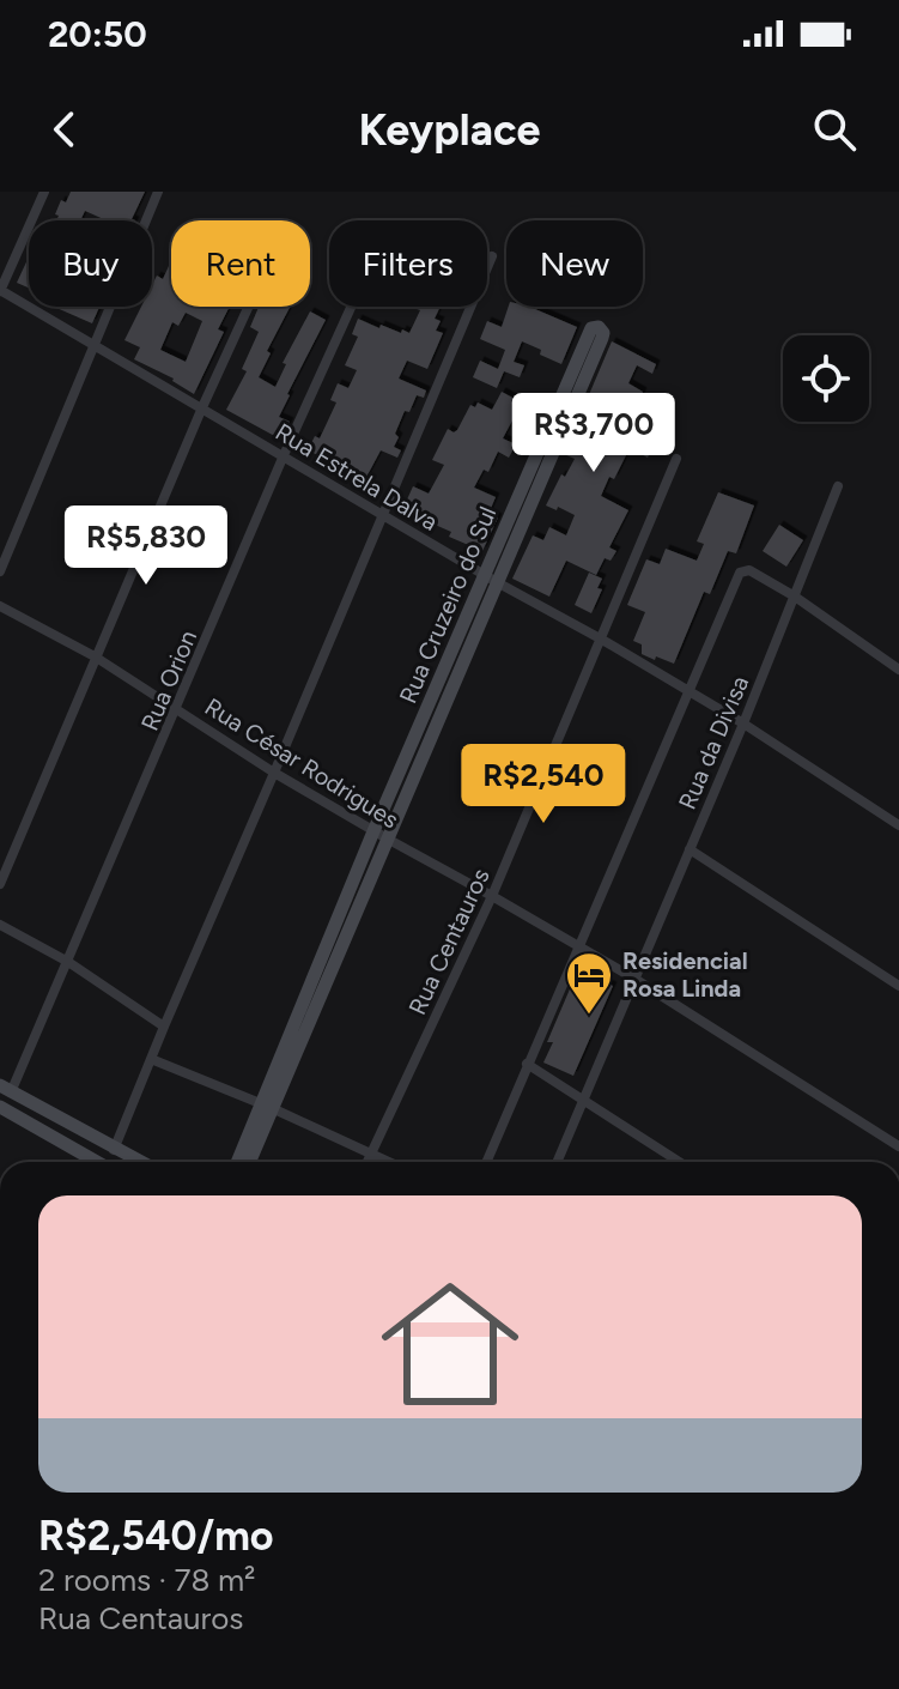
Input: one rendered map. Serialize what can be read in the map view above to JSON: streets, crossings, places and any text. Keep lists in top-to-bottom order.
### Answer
{
  "streets": {
    "street": [
      "Rua Estrela Dalva",
      "Rua Cruzeiro do Sul",
      "Rua Orion",
      "Rua da Divisa",
      "Rua César Rodrigues",
      "Rua Centauros"
    ]
  },
  "crossings": [
    ["Rua Estrela Dalva", "Rua Cruzeiro do Sul"],
    ["Rua Estrela Dalva", "Rua Orion"],
    ["Rua Estrela Dalva", "Rua da Divisa"],
    ["Rua Estrela Dalva", "Rua Centauros"],
    ["Rua Cruzeiro do Sul", "Rua César Rodrigues"],
    ["Rua Orion", "Rua César Rodrigues"],
    ["Rua da Divisa", "Rua César Rodrigues"],
    ["Rua César Rodrigues", "Rua Centauros"]
  ],
  "places": {
    "hotel": ["Residencial Rosa Linda"]
  },
  "page": {
    "status": "20:50",
    "header": "Keyplace",
    "chip": [
      "Buy",
      "Rent",
      "Filters",
      "New"
    ],
    "price": ["R$3,700", "R$5,830", "R$2,540"],
    "list": [
      {
        "name": "R$2,540/mo",
        "note": "2 rooms · 78 m² · Rua Centauros"
      }
    ]
  }
}
